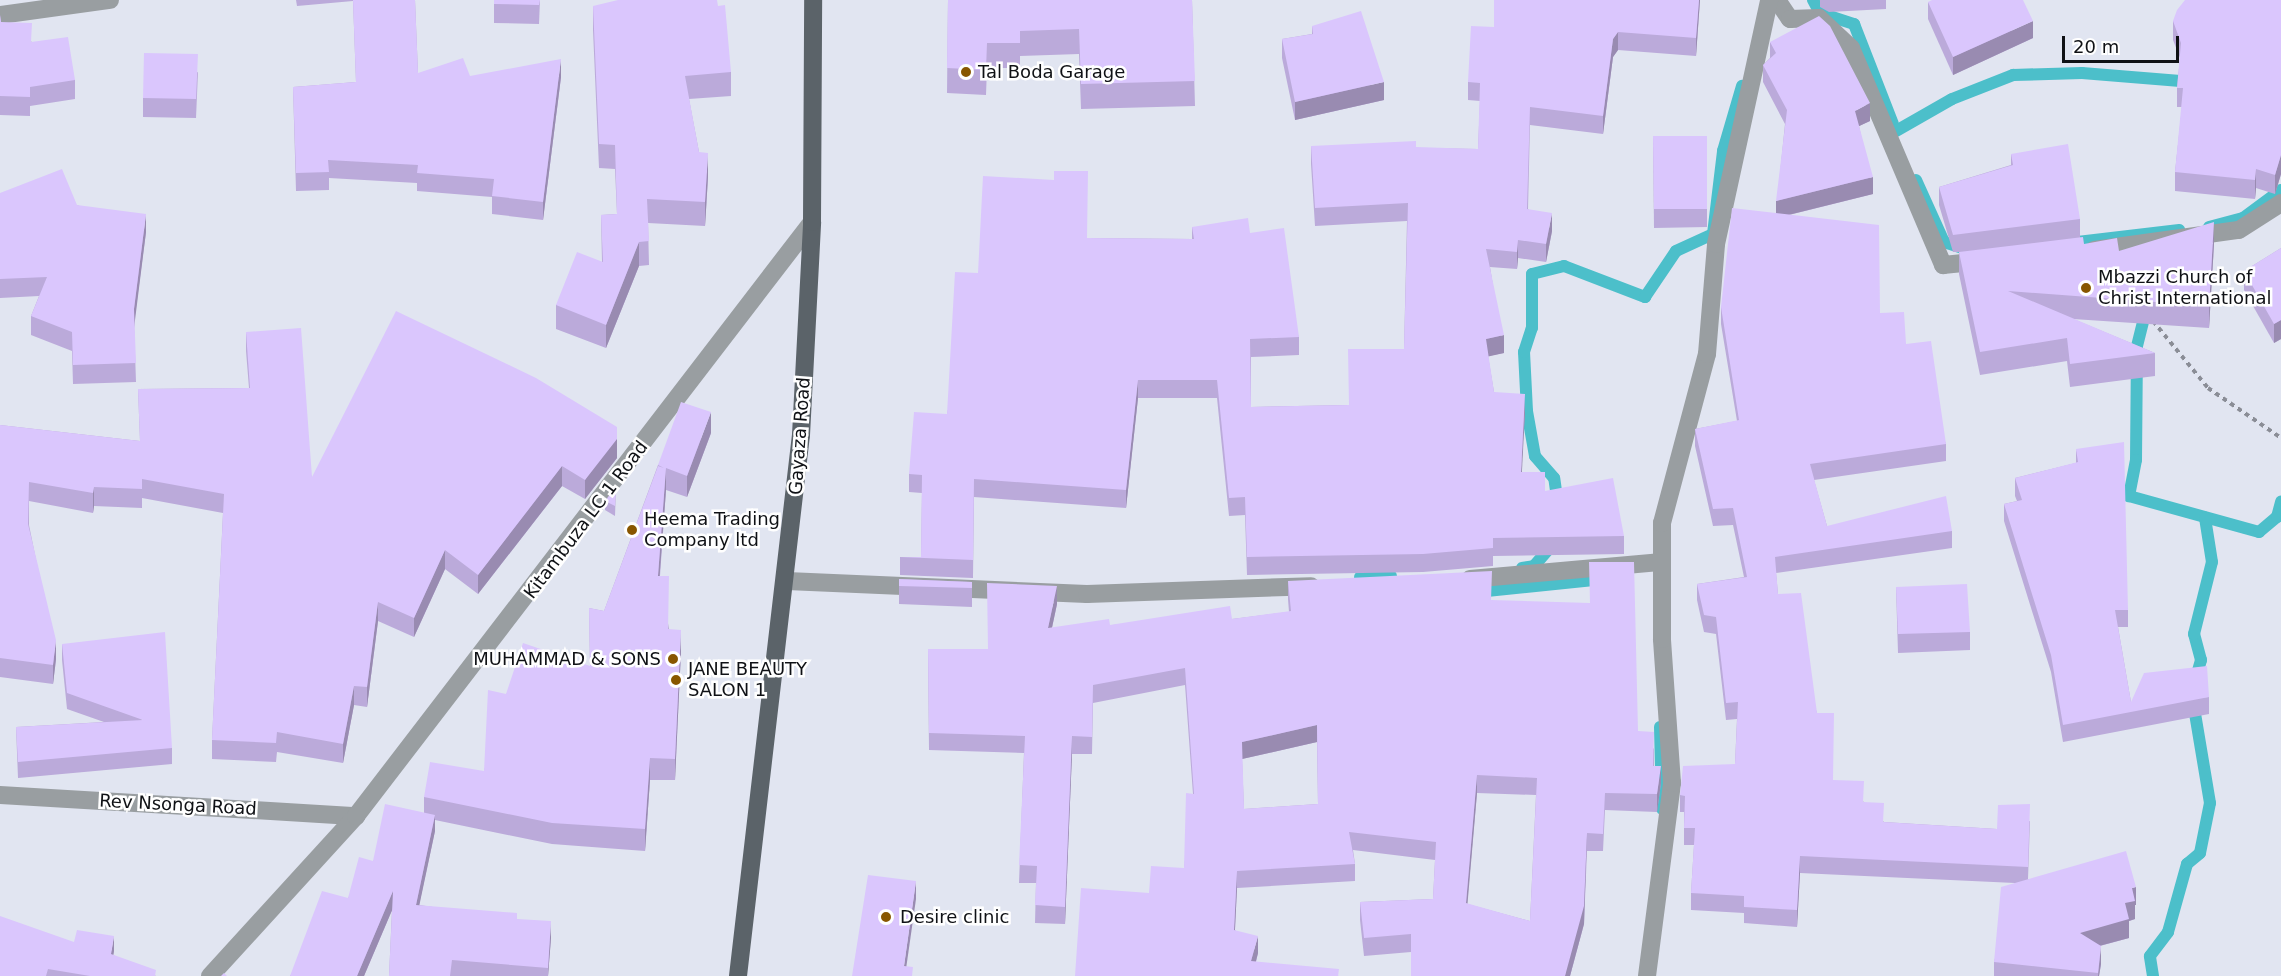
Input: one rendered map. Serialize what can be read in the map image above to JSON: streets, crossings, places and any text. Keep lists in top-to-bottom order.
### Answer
{
  "streets": {
    "main road": ["Gayaza Road"],
    "street": ["Kitambuza LC 1 Road", "Rev Nsonga Road"]
  },
  "crossings": [
    ["Gayaza Road", "Kitambuza LC 1 Road"],
    ["Kitambuza LC 1 Road", "Rev Nsonga Road"]
  ],
  "places": [
    "Tal Boda Garage",
    "Mbazzi Church of Christ International",
    "Heema Trading Company ltd",
    "MUHAMMAD & SONS",
    "JANE BEAUTY SALON 1",
    "Desire clinic"
  ],
  "scale_bar": "20 m"
}
